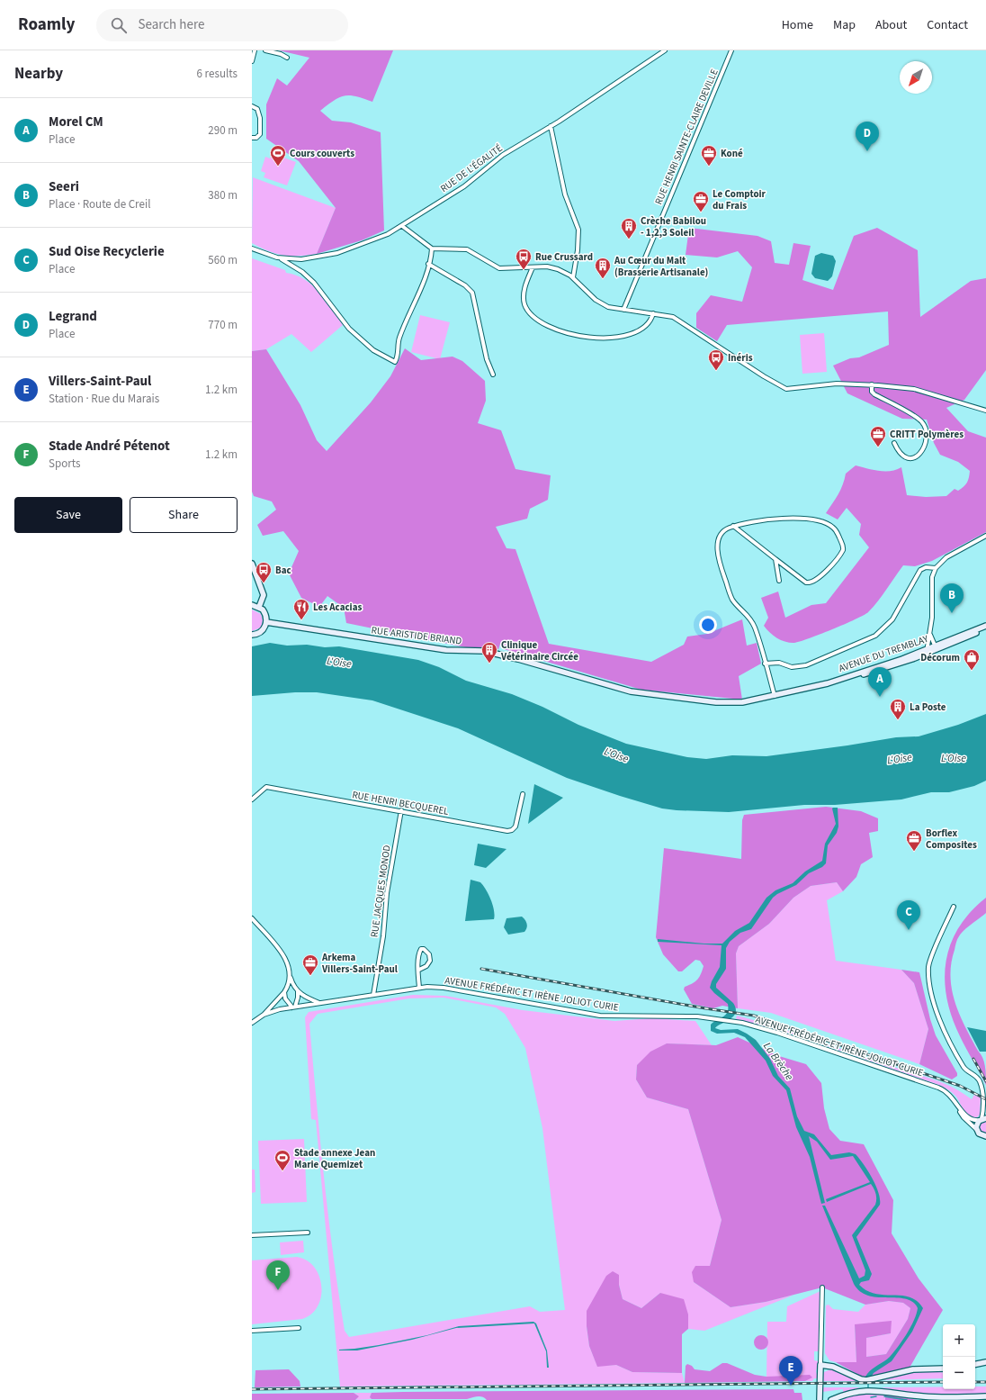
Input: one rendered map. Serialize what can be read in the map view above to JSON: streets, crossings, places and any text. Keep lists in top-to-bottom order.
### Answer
{
  "streets": {
    "main road": ["RUE ARISTIDE BRIAND", "AVENUE DU TREMBLAY"],
    "street": [
      "RUE HENRI SAINTE-CLAIRE DEVILLE",
      "RUE DE L'ÉGALITÉ",
      "RUE HENRI BECQUEREL",
      "RUE JACQUES MONOD",
      "AVENUE FRÉDÉRIC ET IRÈNE JOLIOT CURIE"
    ]
  },
  "crossings": [
    ["RUE ARISTIDE BRIAND", "AVENUE DU TREMBLAY"],
    ["RUE HENRI BECQUEREL", "RUE JACQUES MONOD"],
    ["RUE JACQUES MONOD", "AVENUE FRÉDÉRIC ET IRÈNE JOLIOT CURIE"]
  ],
  "water": ["L'Oise", "L’Oise", "La Brèche"],
  "places": {
    "sports": ["Cours couverts", "Stade annexe Jean Marie Quemizet"],
    "office": [
      "Koné",
      "Le Comptoir du Frais",
      "CRITT Polymères",
      "Borflex Composites",
      "Arkema Villers-Saint-Paul"
    ],
    "building": [
      "Crèche Babilou - 1,2,3 Soleil",
      "Au Cœur du Malt (Brasserie Artisanale)",
      "Clinique Vétérinaire Circée",
      "La Poste"
    ],
    "bus stop": ["Rue Crussard", "Inéris", "Bac"],
    "restaurant": ["Les Acacias"],
    "shop": ["Décorum"]
  },
  "north": "bottom left",
  "page": {
    "header": "Roamly",
    "search": "Search here",
    "nav": [
      "Home",
      "Map",
      "About",
      "Contact"
    ],
    "heading": ["Nearby", "6 results"],
    "list": [
      {
        "mark": "A",
        "name": "Morel CM",
        "note": "Place",
        "value": "290 m"
      },
      {
        "mark": "B",
        "name": "Seeri",
        "note": "Place · Route de Creil",
        "value": "380 m"
      },
      {
        "mark": "C",
        "name": "Sud Oise Recyclerie",
        "note": "Place",
        "value": "560 m"
      },
      {
        "mark": "D",
        "name": "Legrand",
        "note": "Place",
        "value": "770 m"
      },
      {
        "mark": "E",
        "name": "Villers-Saint-Paul",
        "note": "Station · Rue du Marais",
        "value": "1.2 km"
      },
      {
        "mark": "F",
        "name": "Stade André Pétenot",
        "note": "Sports",
        "value": "1.2 km"
      }
    ],
    "pins": [
      "D",
      "B",
      "A",
      "C",
      "F",
      "E"
    ],
    "buttons": ["Save", "Share"],
    "map_buttons": ["+", "−"]
  }
}
